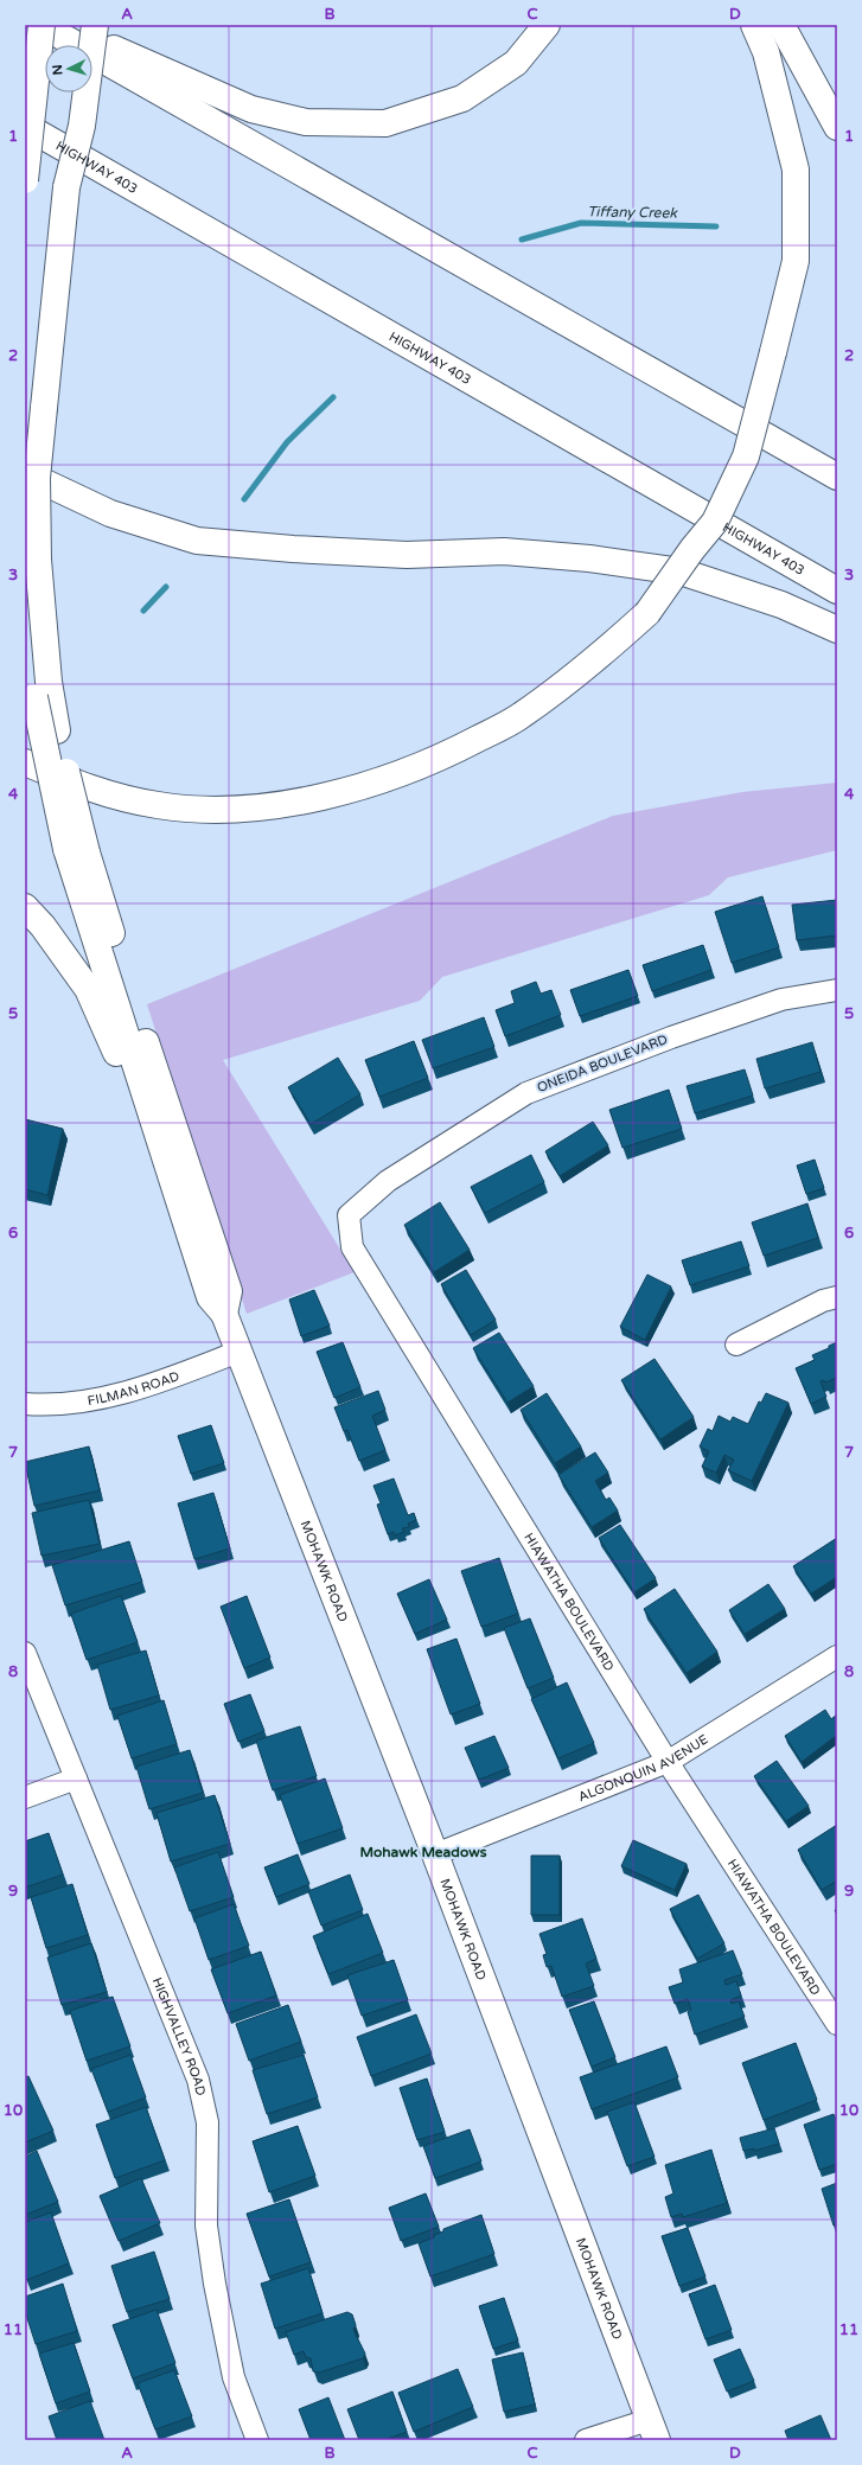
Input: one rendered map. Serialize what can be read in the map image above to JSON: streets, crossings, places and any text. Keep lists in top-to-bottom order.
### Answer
{
  "streets": {
    "main road": ["HIGHWAY 403", "MOHAWK ROAD"],
    "street": [
      "ONEIDA BOULEVARD",
      "FILMAN ROAD",
      "HIAWATHA BOULEVARD",
      "ALGONQUIN AVENUE",
      "HIGHVALLEY ROAD"
    ]
  },
  "crossings": [
    ["ONEIDA BOULEVARD", "HIAWATHA BOULEVARD"],
    ["FILMAN ROAD", "MOHAWK ROAD"],
    ["MOHAWK ROAD", "ALGONQUIN AVENUE"],
    ["HIAWATHA BOULEVARD", "ALGONQUIN AVENUE"]
  ],
  "districts": ["Mohawk Meadows"],
  "water": ["Tiffany Creek"],
  "north": "left",
  "grid": {
    "columns": [
      "A",
      "B",
      "C",
      "D"
    ],
    "rows": [
      "1",
      "2",
      "3",
      "4",
      "5",
      "6",
      "7",
      "8",
      "9",
      "10",
      "11"
    ]
  }
}
